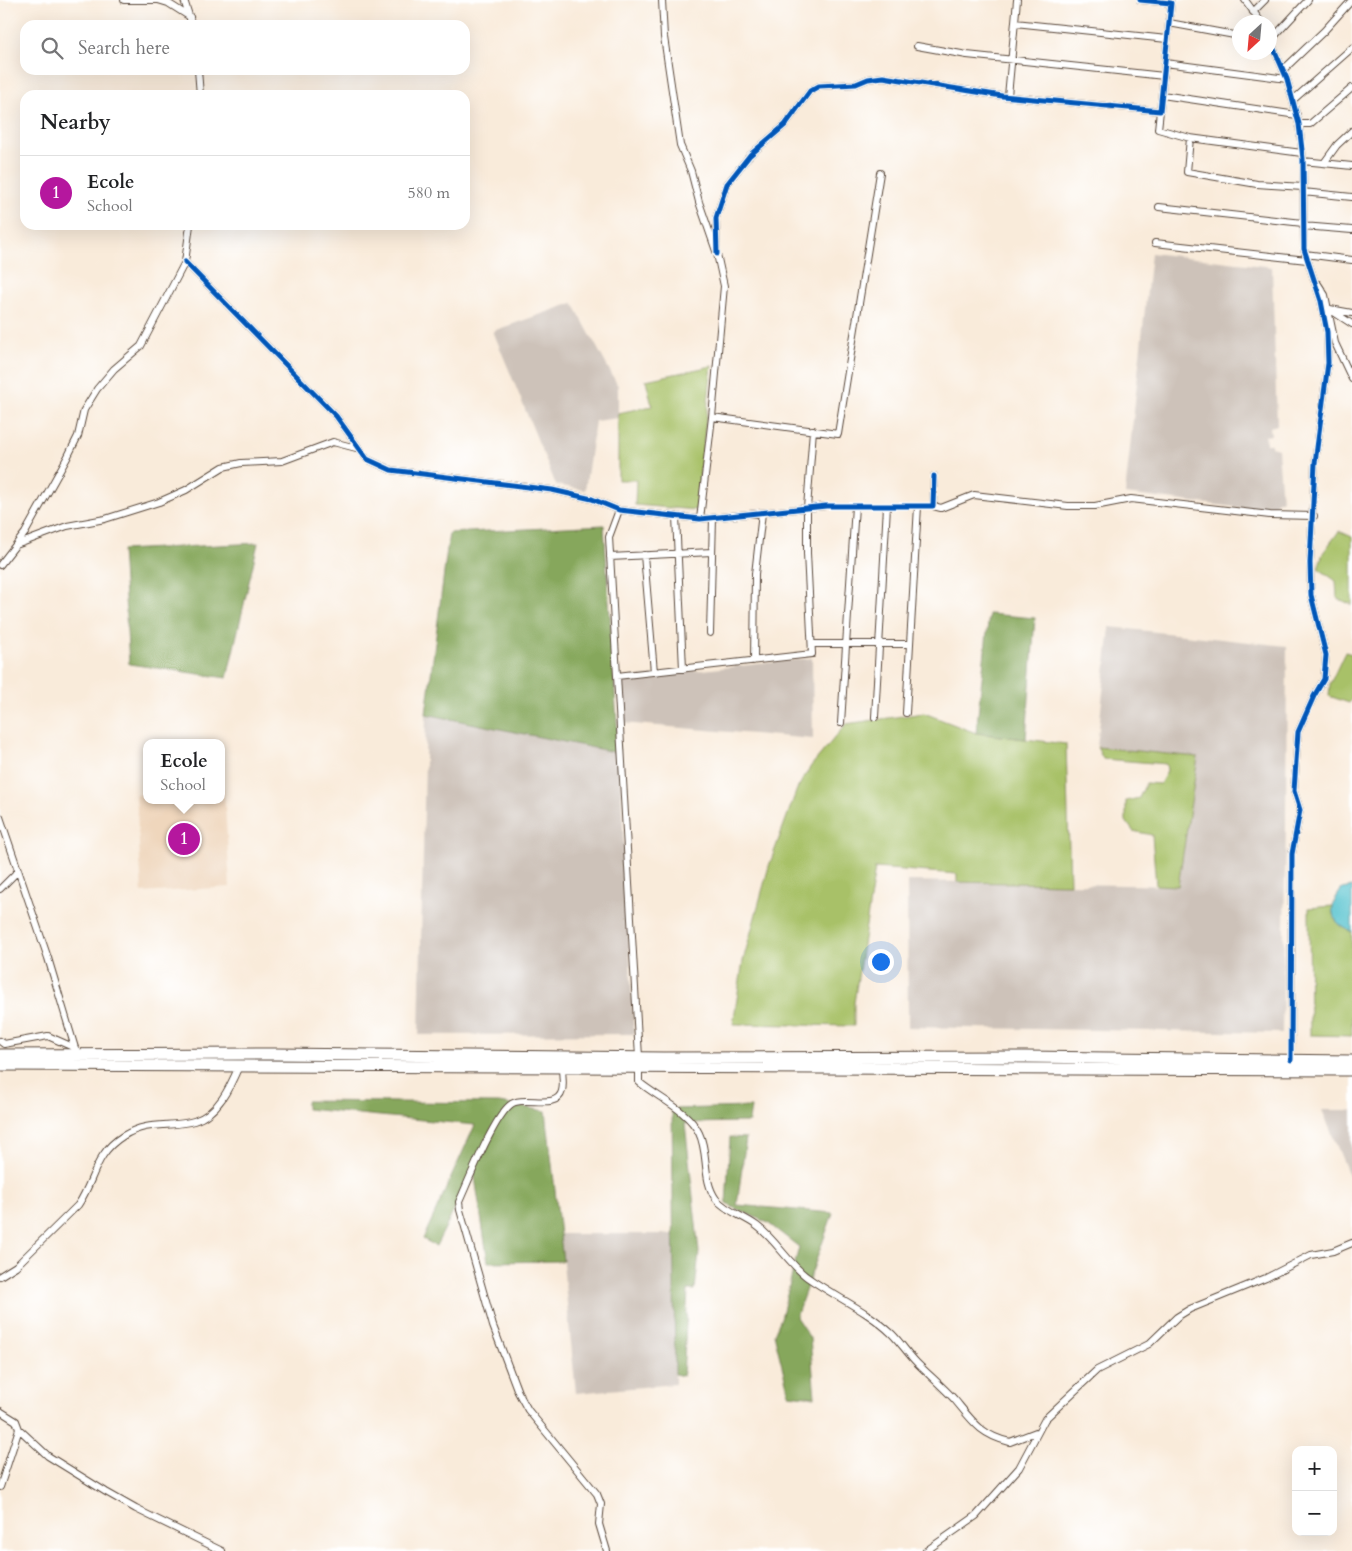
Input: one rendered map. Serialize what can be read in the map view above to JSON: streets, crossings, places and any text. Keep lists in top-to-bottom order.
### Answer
{
  "north": "bottom left",
  "page": {
    "search": "Search here",
    "heading": "Nearby",
    "list": [
      {
        "mark": "1",
        "name": "Ecole",
        "note": "School",
        "value": "580 m"
      }
    ],
    "popup": ["Ecole", "School"],
    "pins": "1",
    "map_buttons": ["+", "−"]
  }
}
